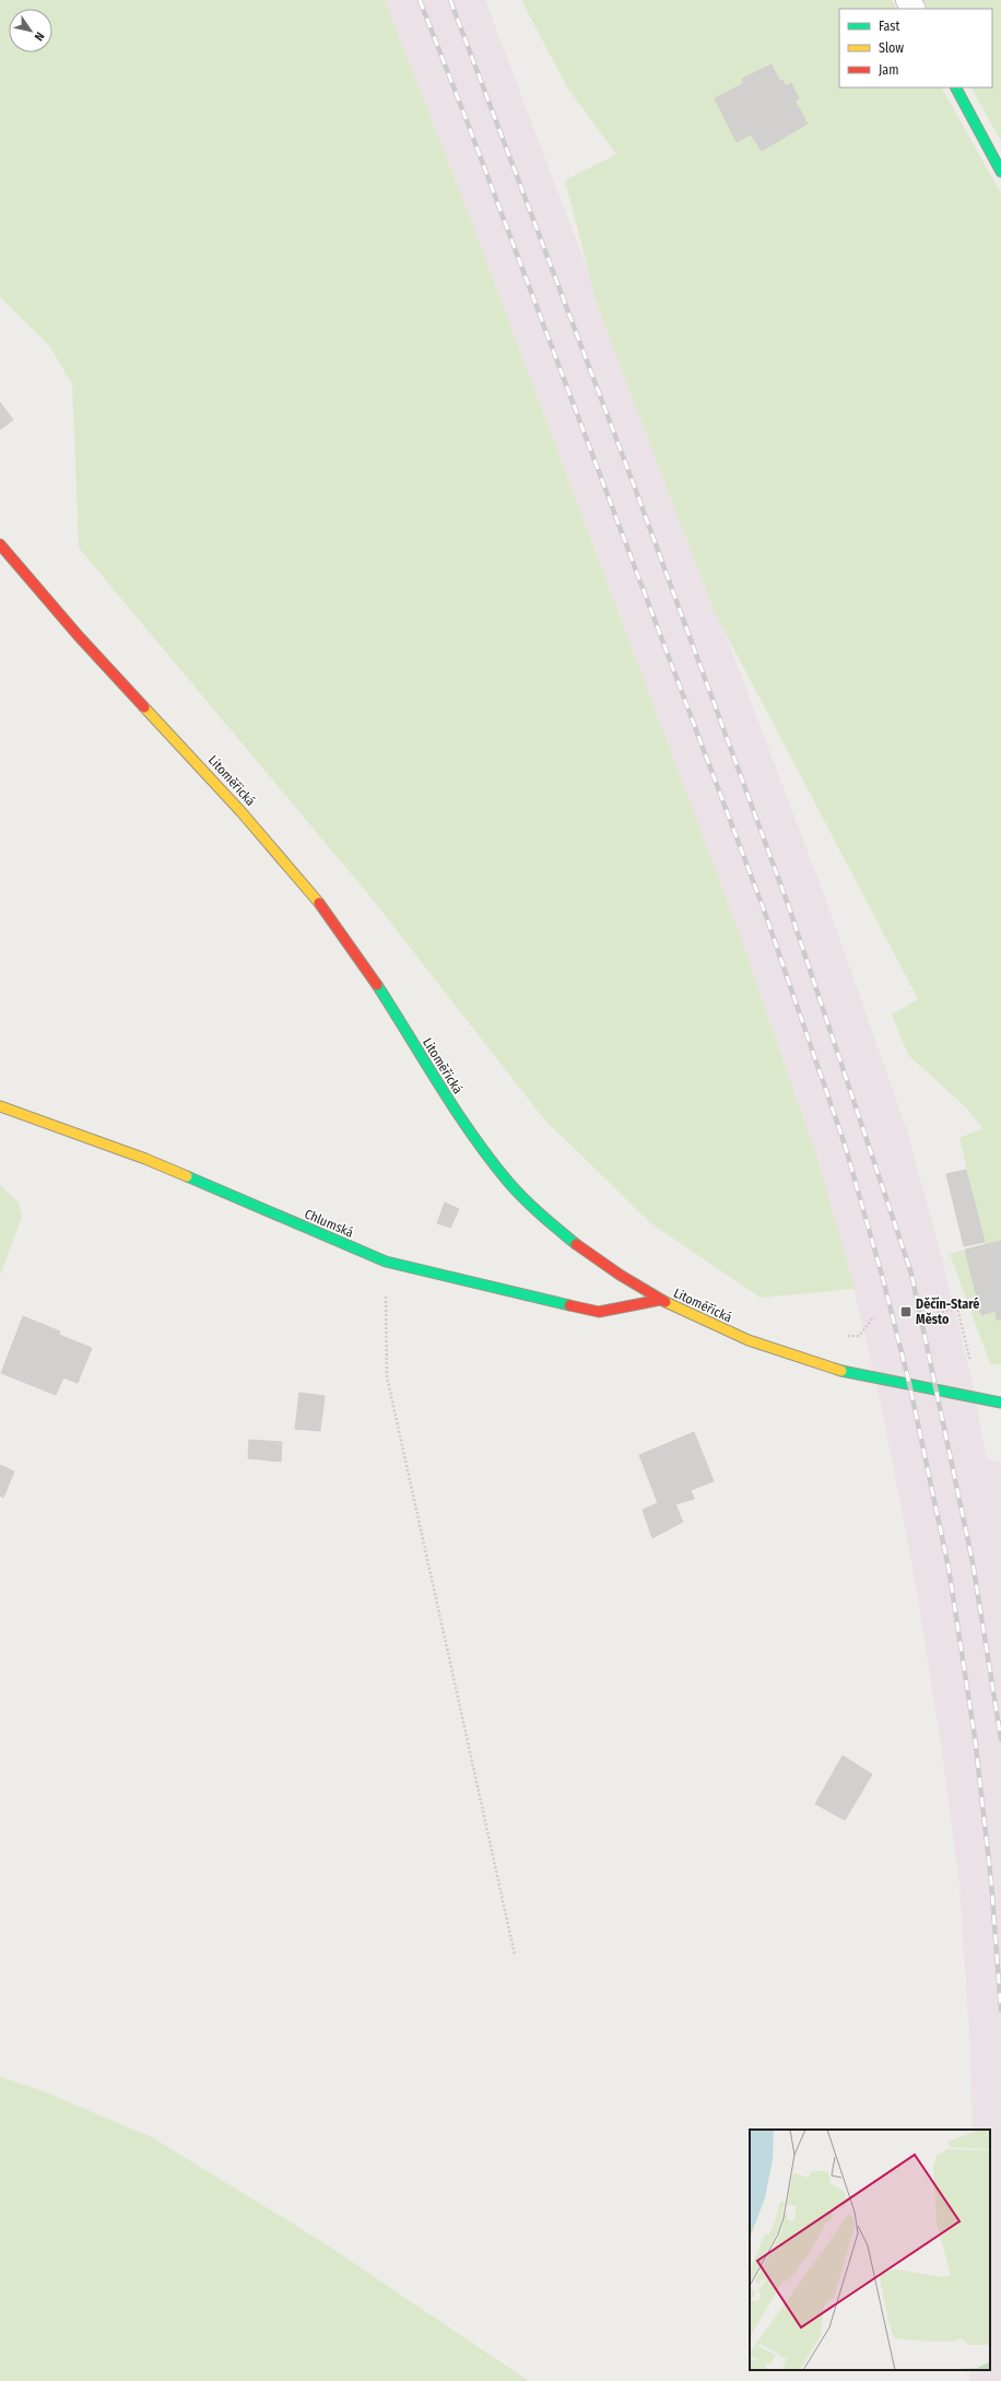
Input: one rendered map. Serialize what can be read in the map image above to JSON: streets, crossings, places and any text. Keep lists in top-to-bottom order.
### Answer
{
  "streets": {
    "main road": ["Litoměřická", "Chlumská"]
  },
  "crossings": [
    ["Litoměřická", "Chlumská"]
  ],
  "places": {
    "transit": ["Děčín-Staré Město"]
  },
  "legend": ["Fast", "Slow", "Jam"],
  "north": "bottom right"
}
